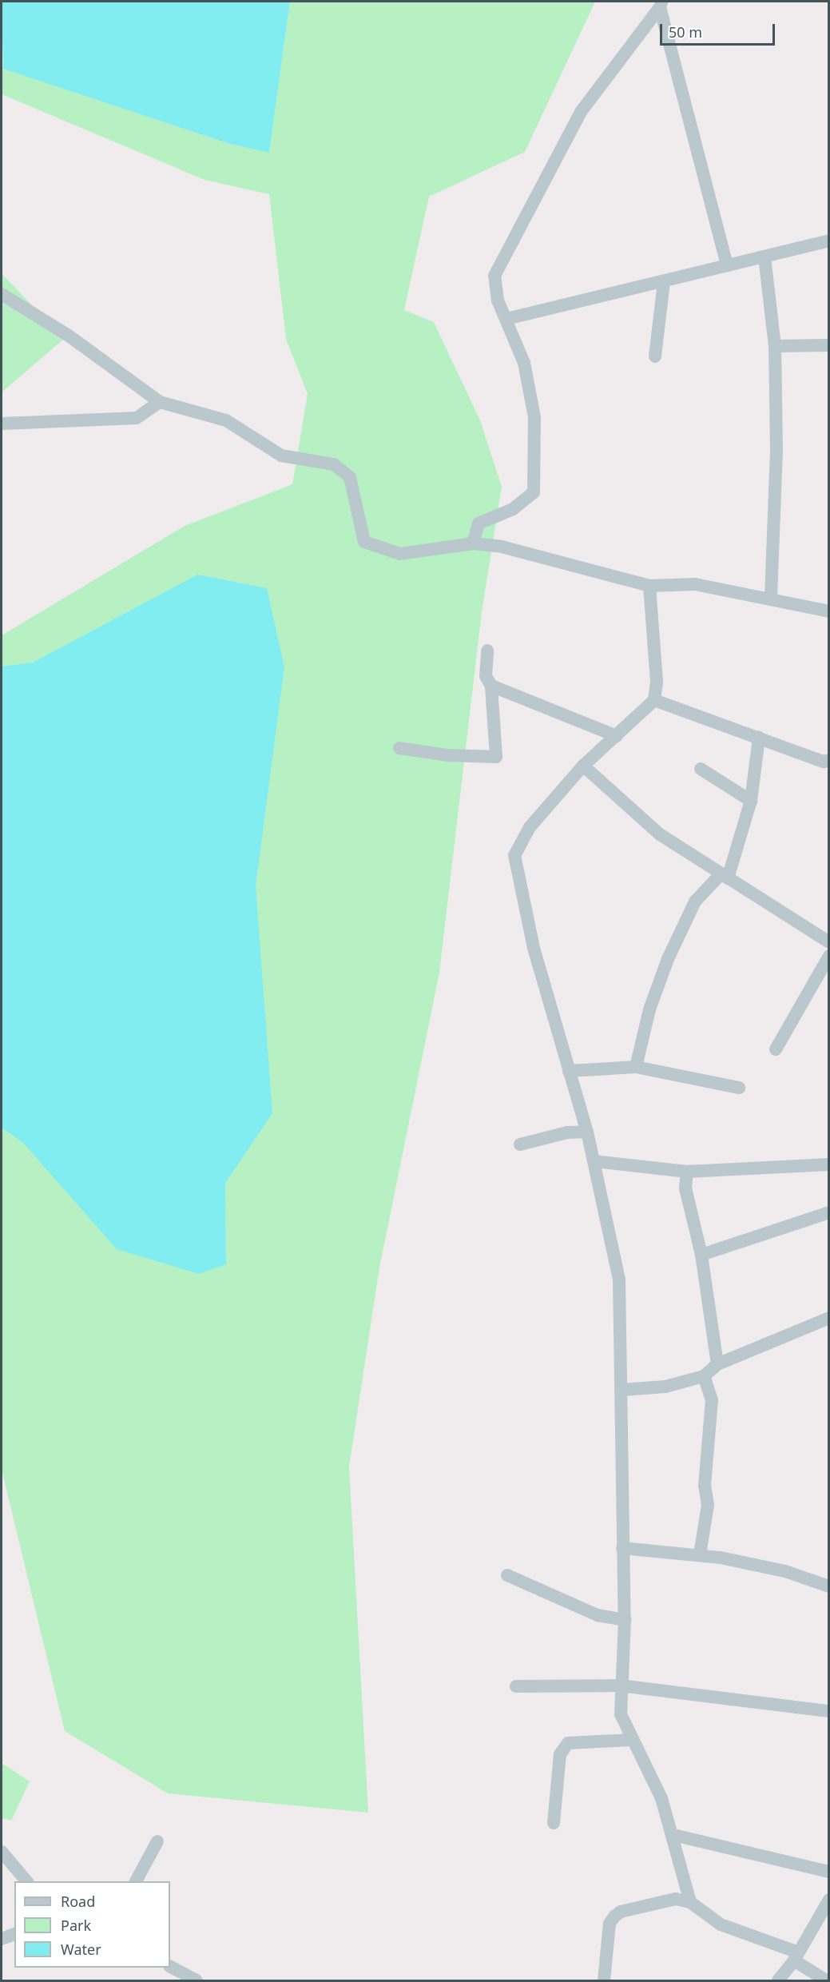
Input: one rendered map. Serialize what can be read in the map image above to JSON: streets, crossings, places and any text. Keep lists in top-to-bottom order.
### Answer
{
  "legend": ["Road", "Park", "Water"],
  "scale_bar": "50 m"
}
